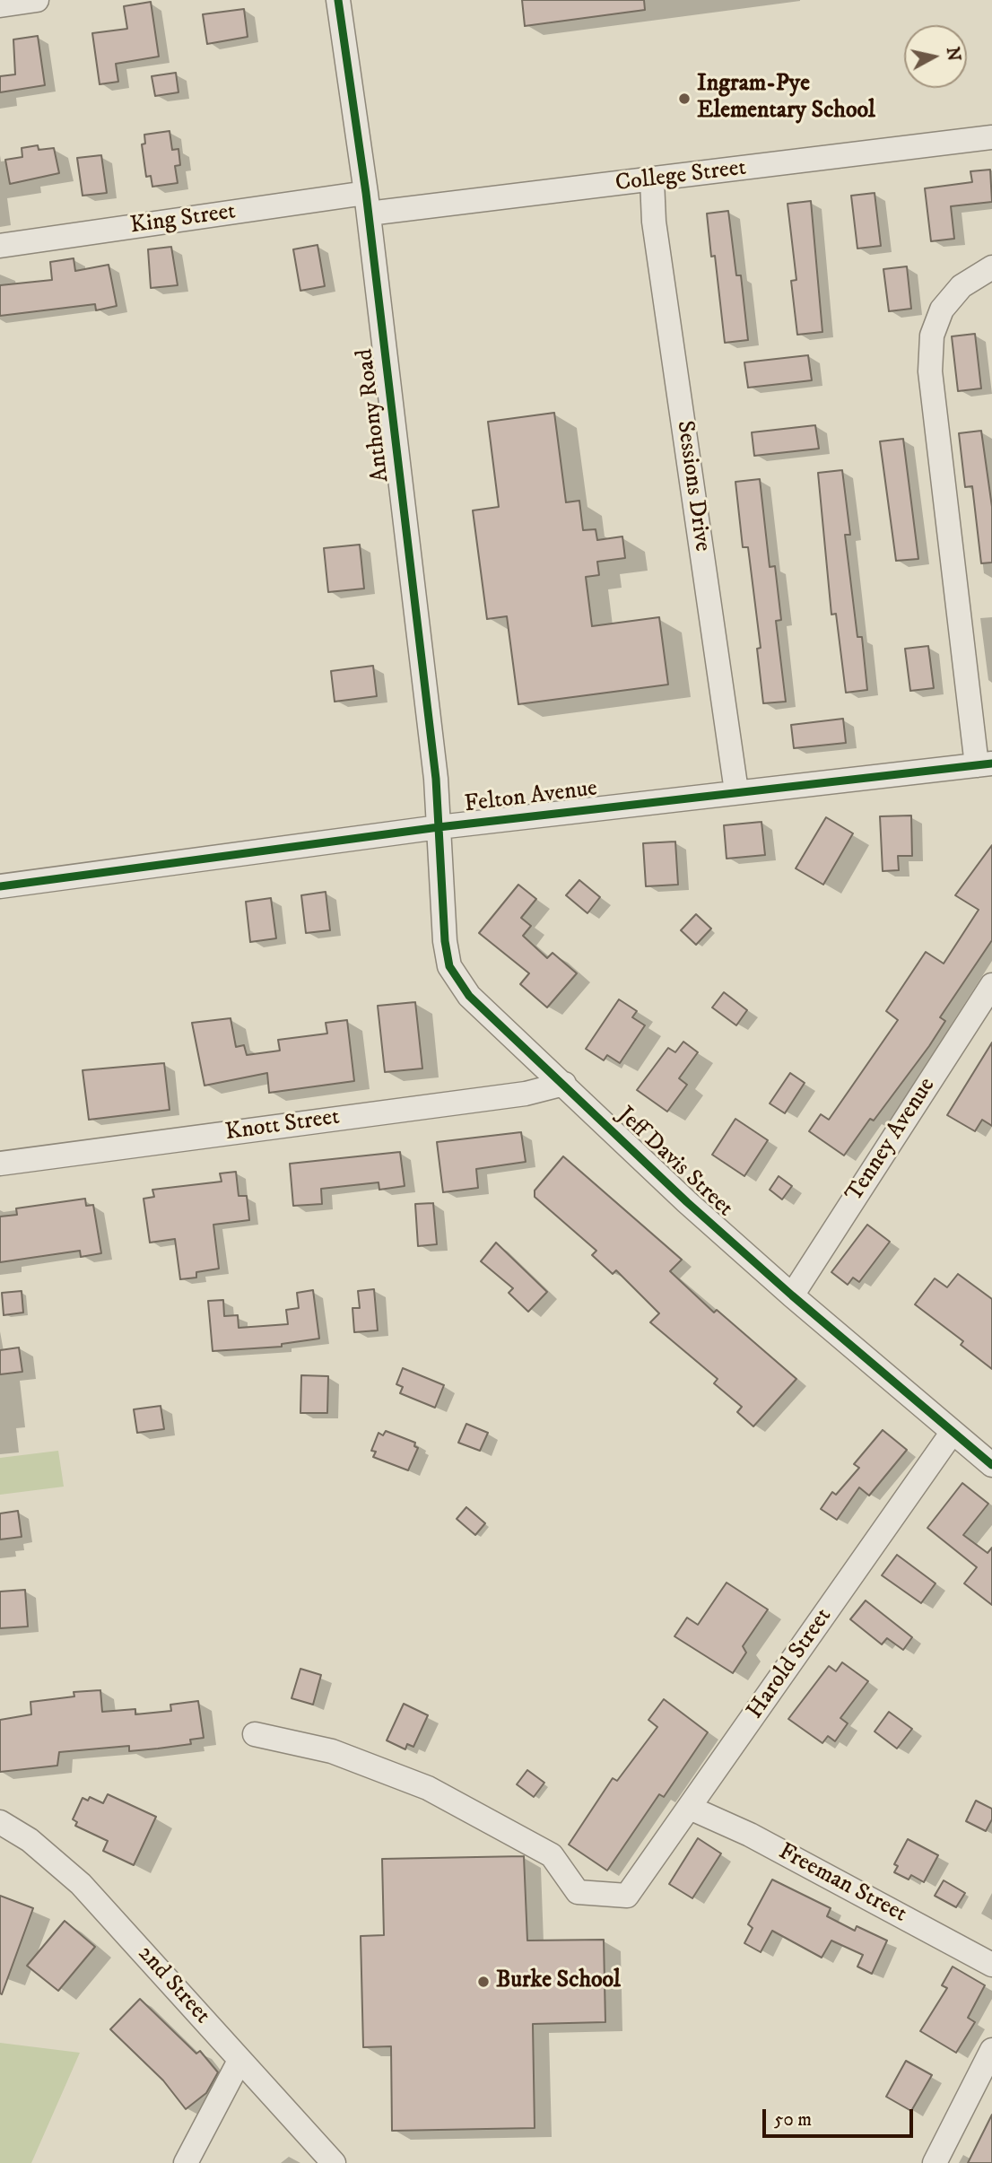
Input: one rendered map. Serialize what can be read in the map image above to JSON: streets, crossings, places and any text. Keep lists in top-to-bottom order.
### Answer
{
  "streets": {
    "street": [
      "College Street",
      "King Street",
      "Anthony Road",
      "Sessions Drive",
      "Felton Avenue",
      "Knott Street",
      "Tenney Avenue",
      "Jeff Davis Street",
      "Harold Street",
      "Freeman Street",
      "2nd Street"
    ]
  },
  "crossings": [
    ["College Street", "King Street"],
    ["College Street", "Anthony Road"],
    ["College Street", "Sessions Drive"],
    ["King Street", "Anthony Road"],
    ["Anthony Road", "Felton Avenue"],
    ["Anthony Road", "Jeff Davis Street"],
    ["Sessions Drive", "Felton Avenue"],
    ["Felton Avenue", "Jeff Davis Street"],
    ["Knott Street", "Jeff Davis Street"],
    ["Tenney Avenue", "Jeff Davis Street"],
    ["Jeff Davis Street", "Harold Street"],
    ["Harold Street", "Freeman Street"]
  ],
  "places": ["Ingram-Pye Elementary School", "Burke School"],
  "scale_bar": "50 m",
  "north": "right"
}
